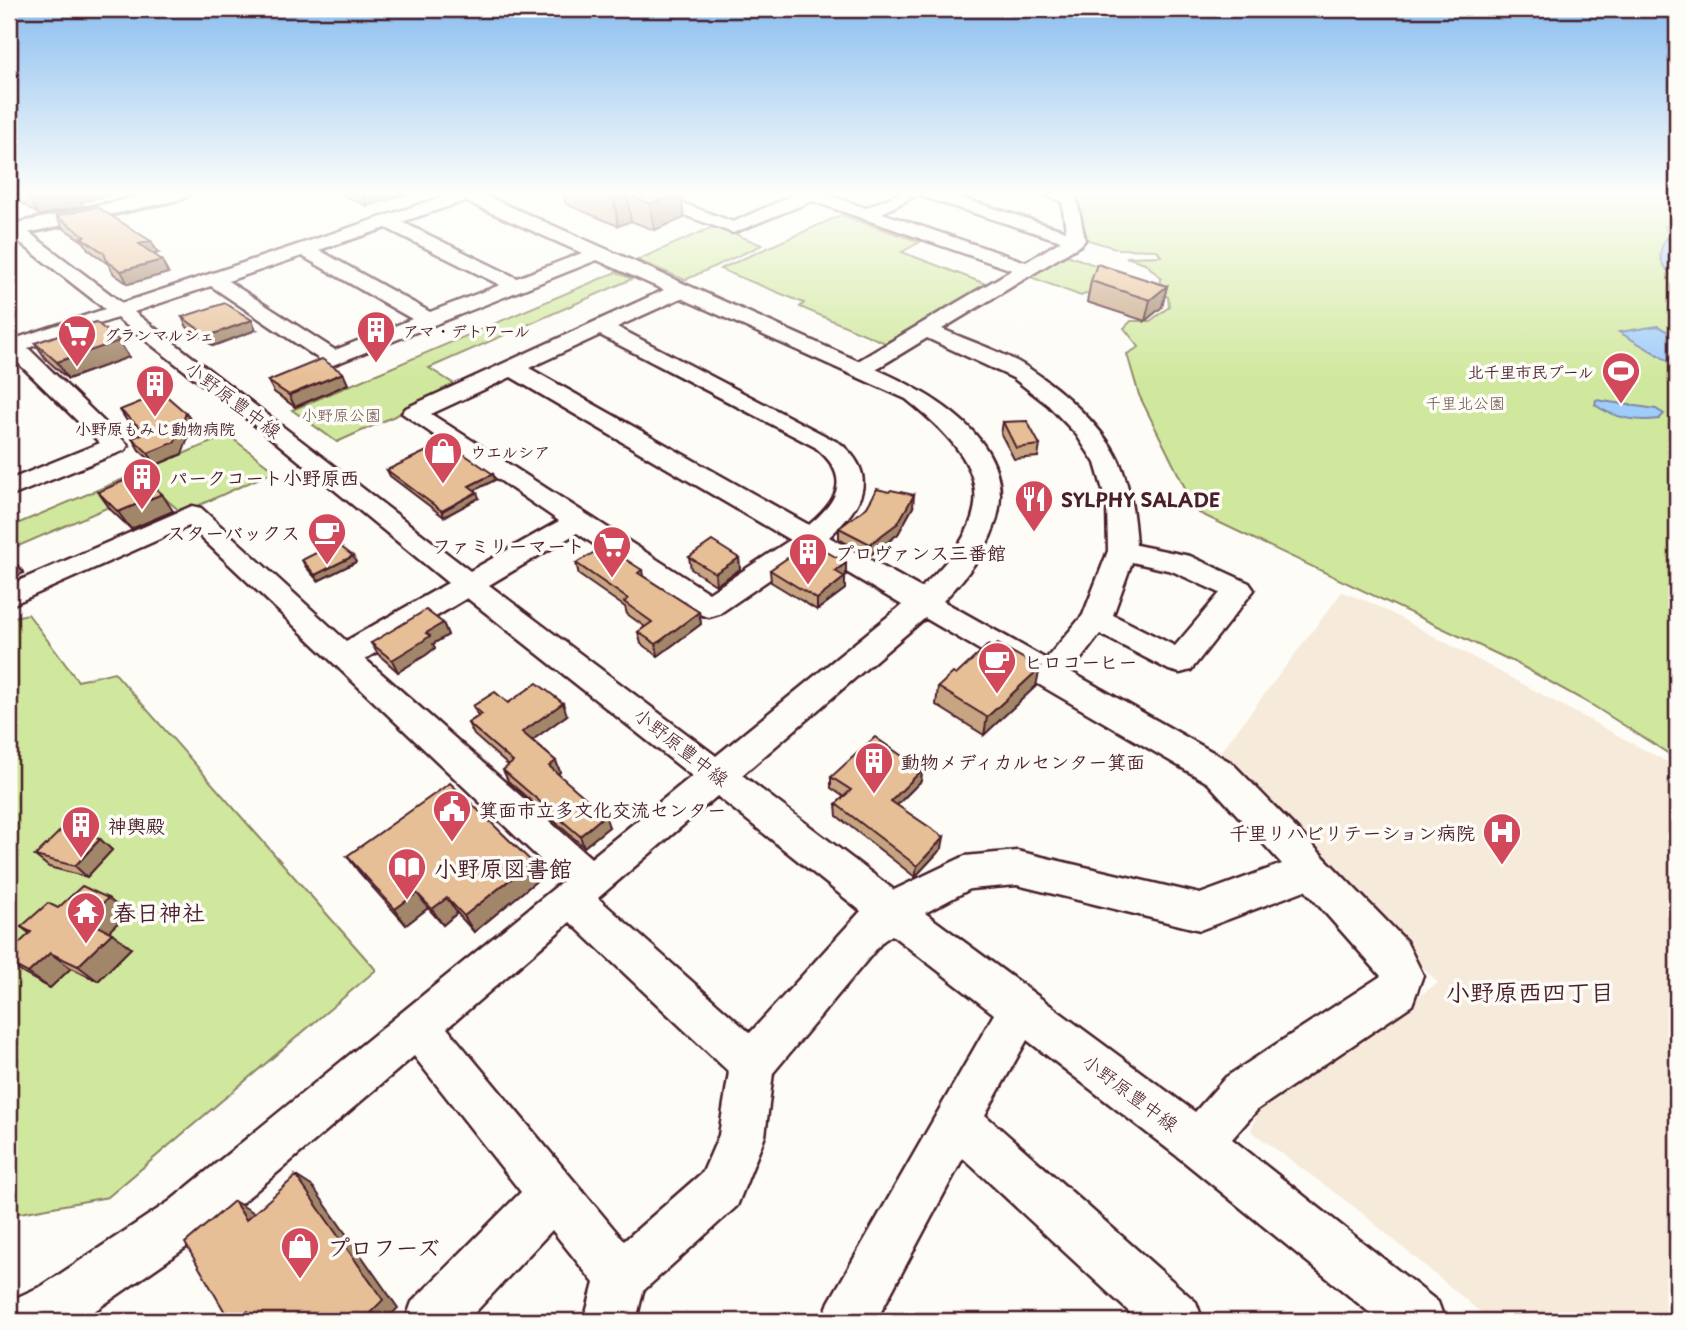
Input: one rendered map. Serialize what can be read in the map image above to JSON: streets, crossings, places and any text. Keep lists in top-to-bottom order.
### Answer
{
  "streets": {
    "street": ["小野原豊中線"]
  },
  "districts": ["小野原西四丁目"],
  "parks": ["千里北公園", "小野原公園"],
  "places": {
    "building": [
      "アマ・デトワール",
      "小野原もみじ動物病院",
      "パークコート小野原西",
      "プロヴァンス三番館",
      "動物メディカルセンター箕面",
      "神輿殿"
    ],
    "supermarket": ["グランマルシェ", "ファミリーマート"],
    "sports": ["北千里市民プール"],
    "shop": ["ウエルシア", "プロフーズ"],
    "restaurant": ["SYLPHY SALADE"],
    "cafe": ["スターバックス", "ヒロコーヒー"],
    "public building": ["箕面市立多文化交流センター"],
    "hospital": ["千里リハビリテーション病院"],
    "library": ["小野原図書館"],
    "temple": ["春日神社"]
  }
}
